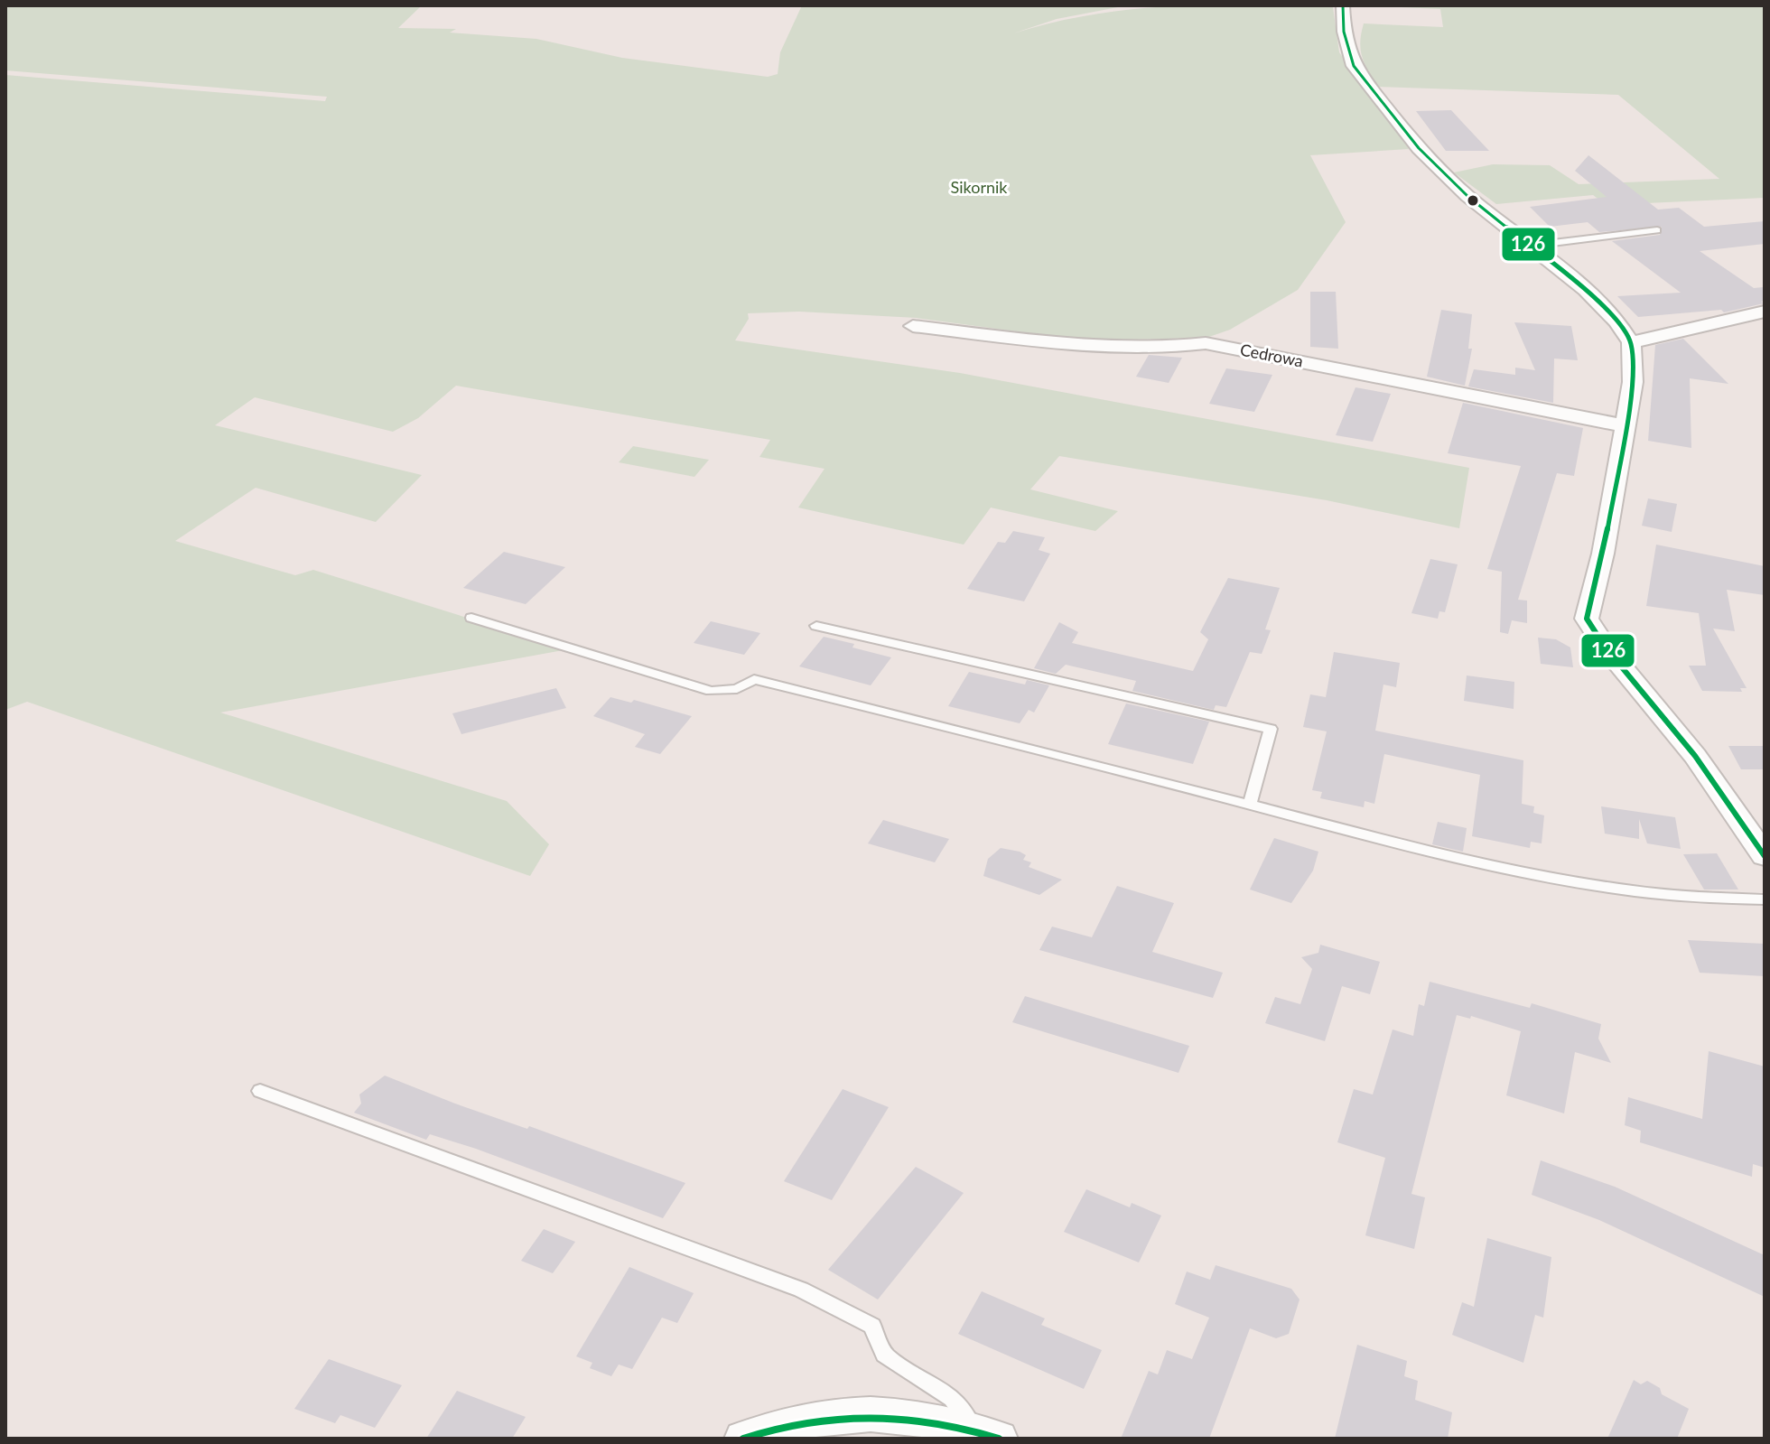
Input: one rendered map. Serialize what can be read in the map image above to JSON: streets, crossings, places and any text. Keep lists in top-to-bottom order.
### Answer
{
  "streets": {
    "street": ["Cedrowa"]
  },
  "parks": ["Sikornik"],
  "lines": ["transit line 126"]
}
